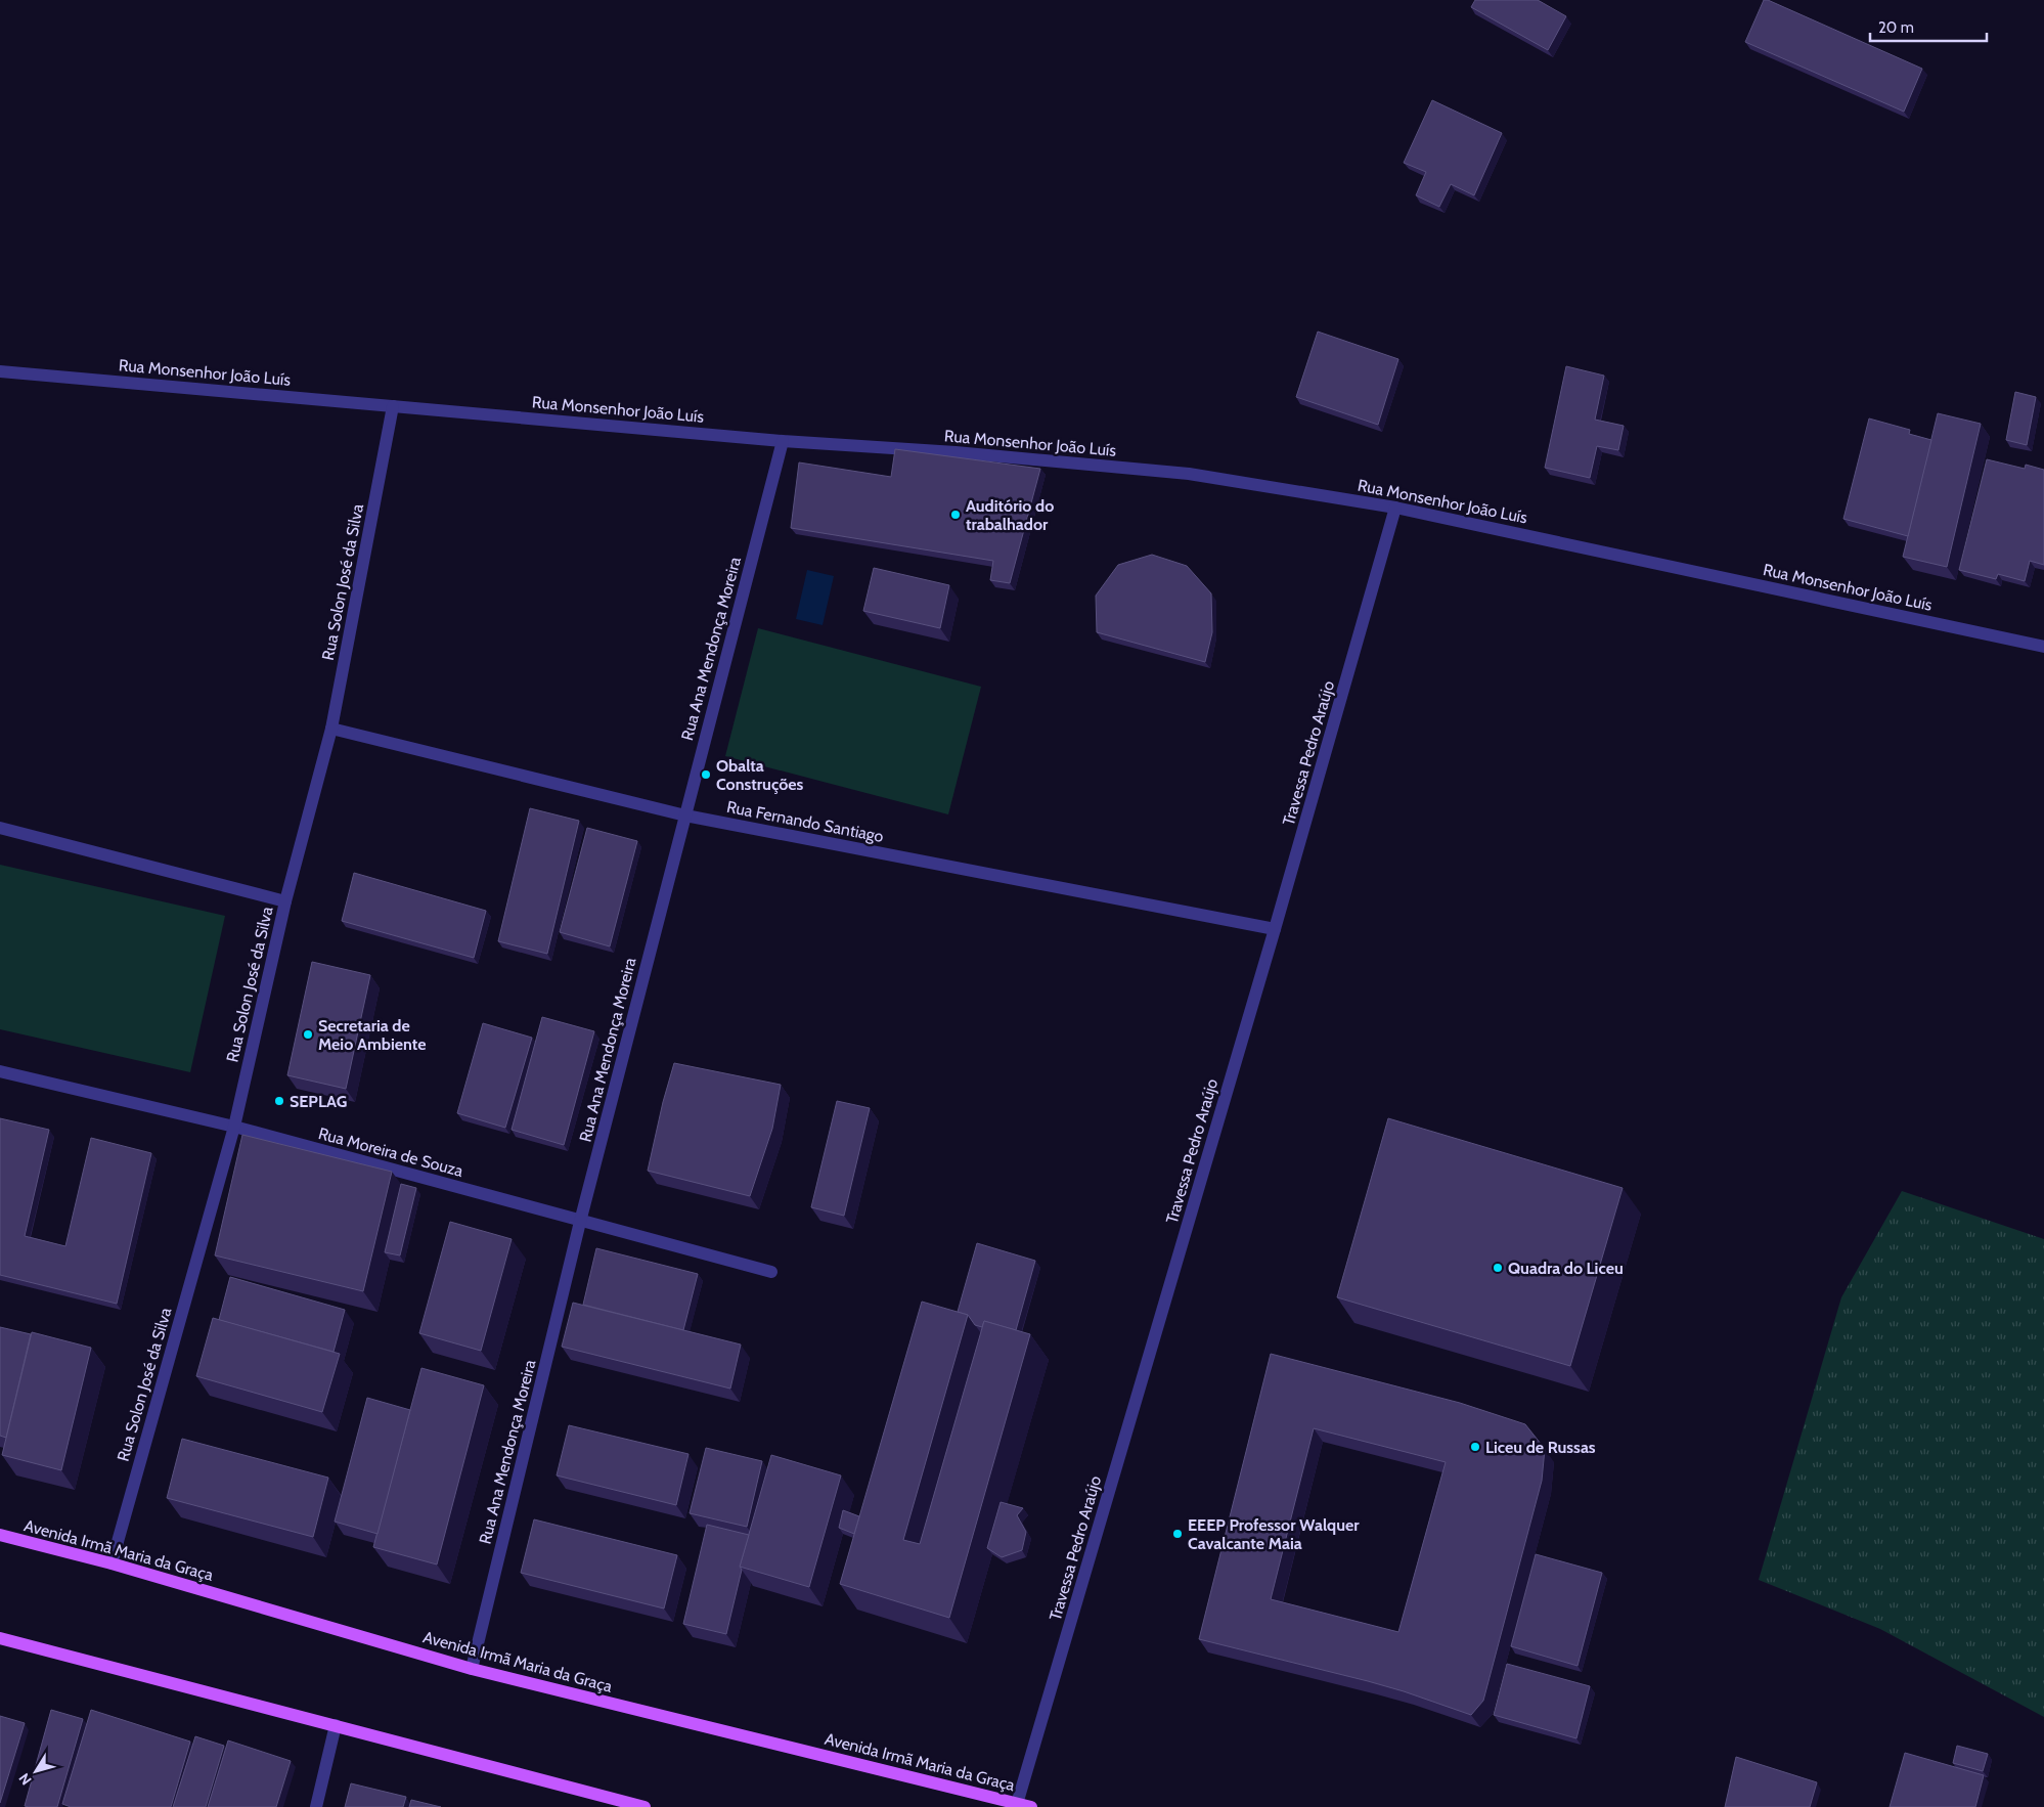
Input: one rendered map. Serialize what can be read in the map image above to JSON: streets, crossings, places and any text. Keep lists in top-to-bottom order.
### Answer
{
  "streets": {
    "main road": ["Avenida Irmã Maria da Graça"],
    "street": [
      "Rua Monsenhor João Luís",
      "Rua Solon José da Silva",
      "Rua Ana Mendonça Moreira",
      "Travessa Pedro Araújo",
      "Rua Fernando Santiago",
      "Rua Moreira de Souza"
    ]
  },
  "crossings": [
    ["Rua Monsenhor João Luís", "Rua Solon José da Silva"],
    ["Rua Monsenhor João Luís", "Rua Ana Mendonça Moreira"],
    ["Rua Monsenhor João Luís", "Travessa Pedro Araújo"],
    ["Rua Solon José da Silva", "Rua Fernando Santiago"],
    ["Rua Solon José da Silva", "Rua Moreira de Souza"],
    ["Rua Solon José da Silva", "Avenida Irmã Maria da Graça"],
    ["Rua Ana Mendonça Moreira", "Rua Fernando Santiago"],
    ["Rua Ana Mendonça Moreira", "Rua Moreira de Souza"],
    ["Rua Ana Mendonça Moreira", "Avenida Irmã Maria da Graça"],
    ["Travessa Pedro Araújo", "Rua Fernando Santiago"],
    ["Travessa Pedro Araújo", "Avenida Irmã Maria da Graça"]
  ],
  "places": [
    "Auditório do trabalhador",
    "Obalta Construções",
    "Secretaria de Meio Ambiente",
    "SEPLAG",
    "Quadra do Liceu",
    "Liceu de Russas",
    "EEEP Professor Walquer Cavalcante Maia"
  ],
  "scale_bar": "20 m",
  "north": "bottom left"
}
